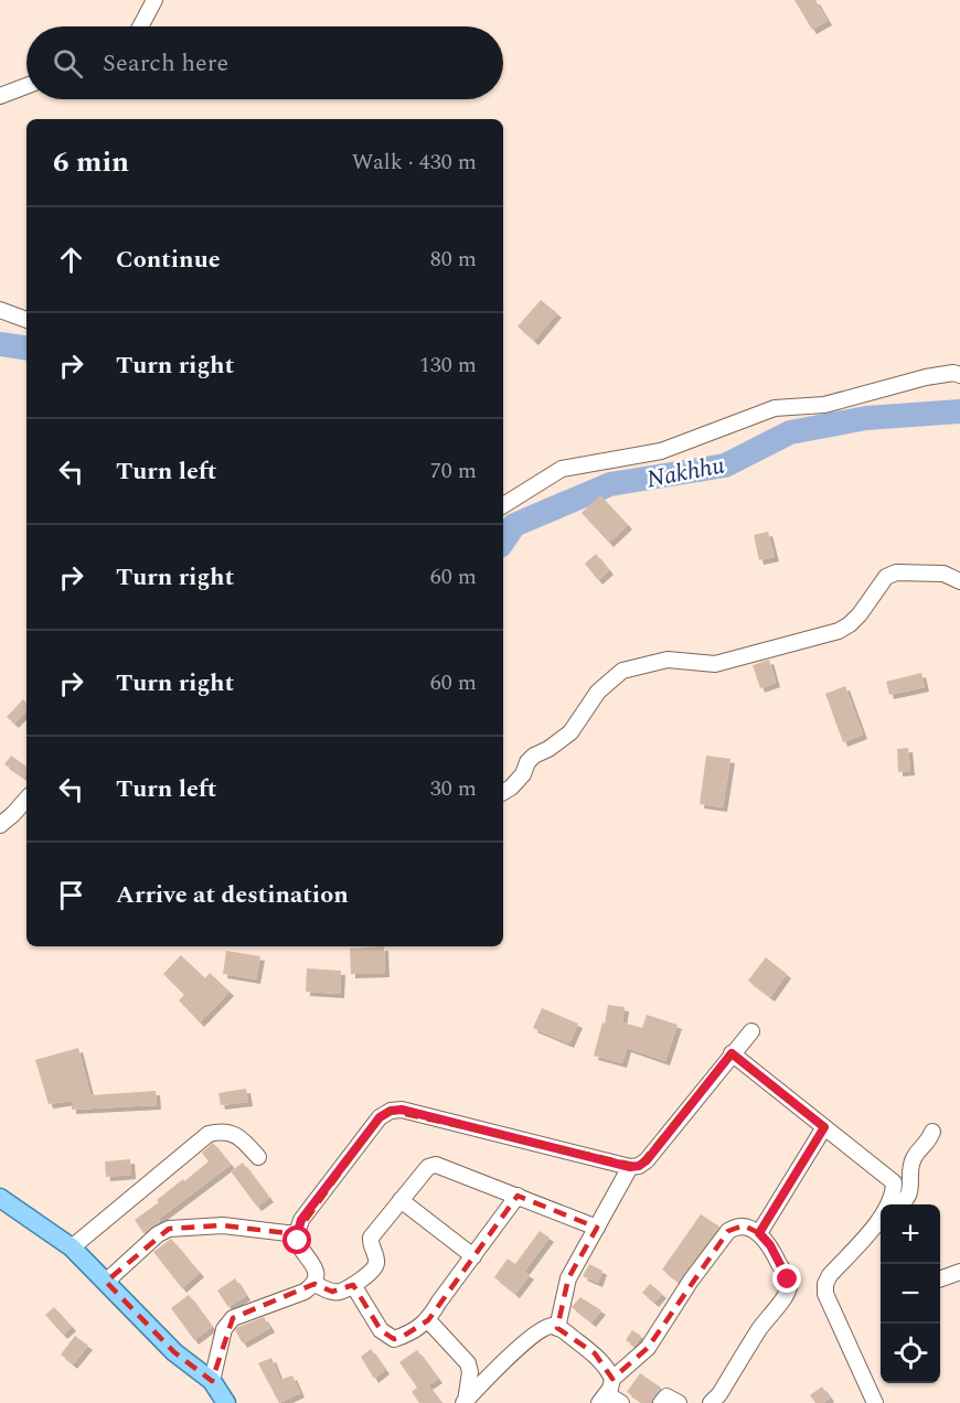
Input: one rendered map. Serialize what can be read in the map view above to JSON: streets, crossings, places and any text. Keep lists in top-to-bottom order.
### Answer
{
  "water": ["Nakhhu"],
  "page": {
    "search": "Search here",
    "heading": ["6 min", "Walk · 430 m"],
    "list": [
      ["Continue", "80 m"],
      ["Turn right", "130 m"],
      ["Turn left", "70 m"],
      ["Turn right", "60 m"],
      ["Turn right", "60 m"],
      ["Turn left", "30 m"],
      "Arrive at destination"
    ],
    "map_buttons": ["+", "−"]
  }
}
